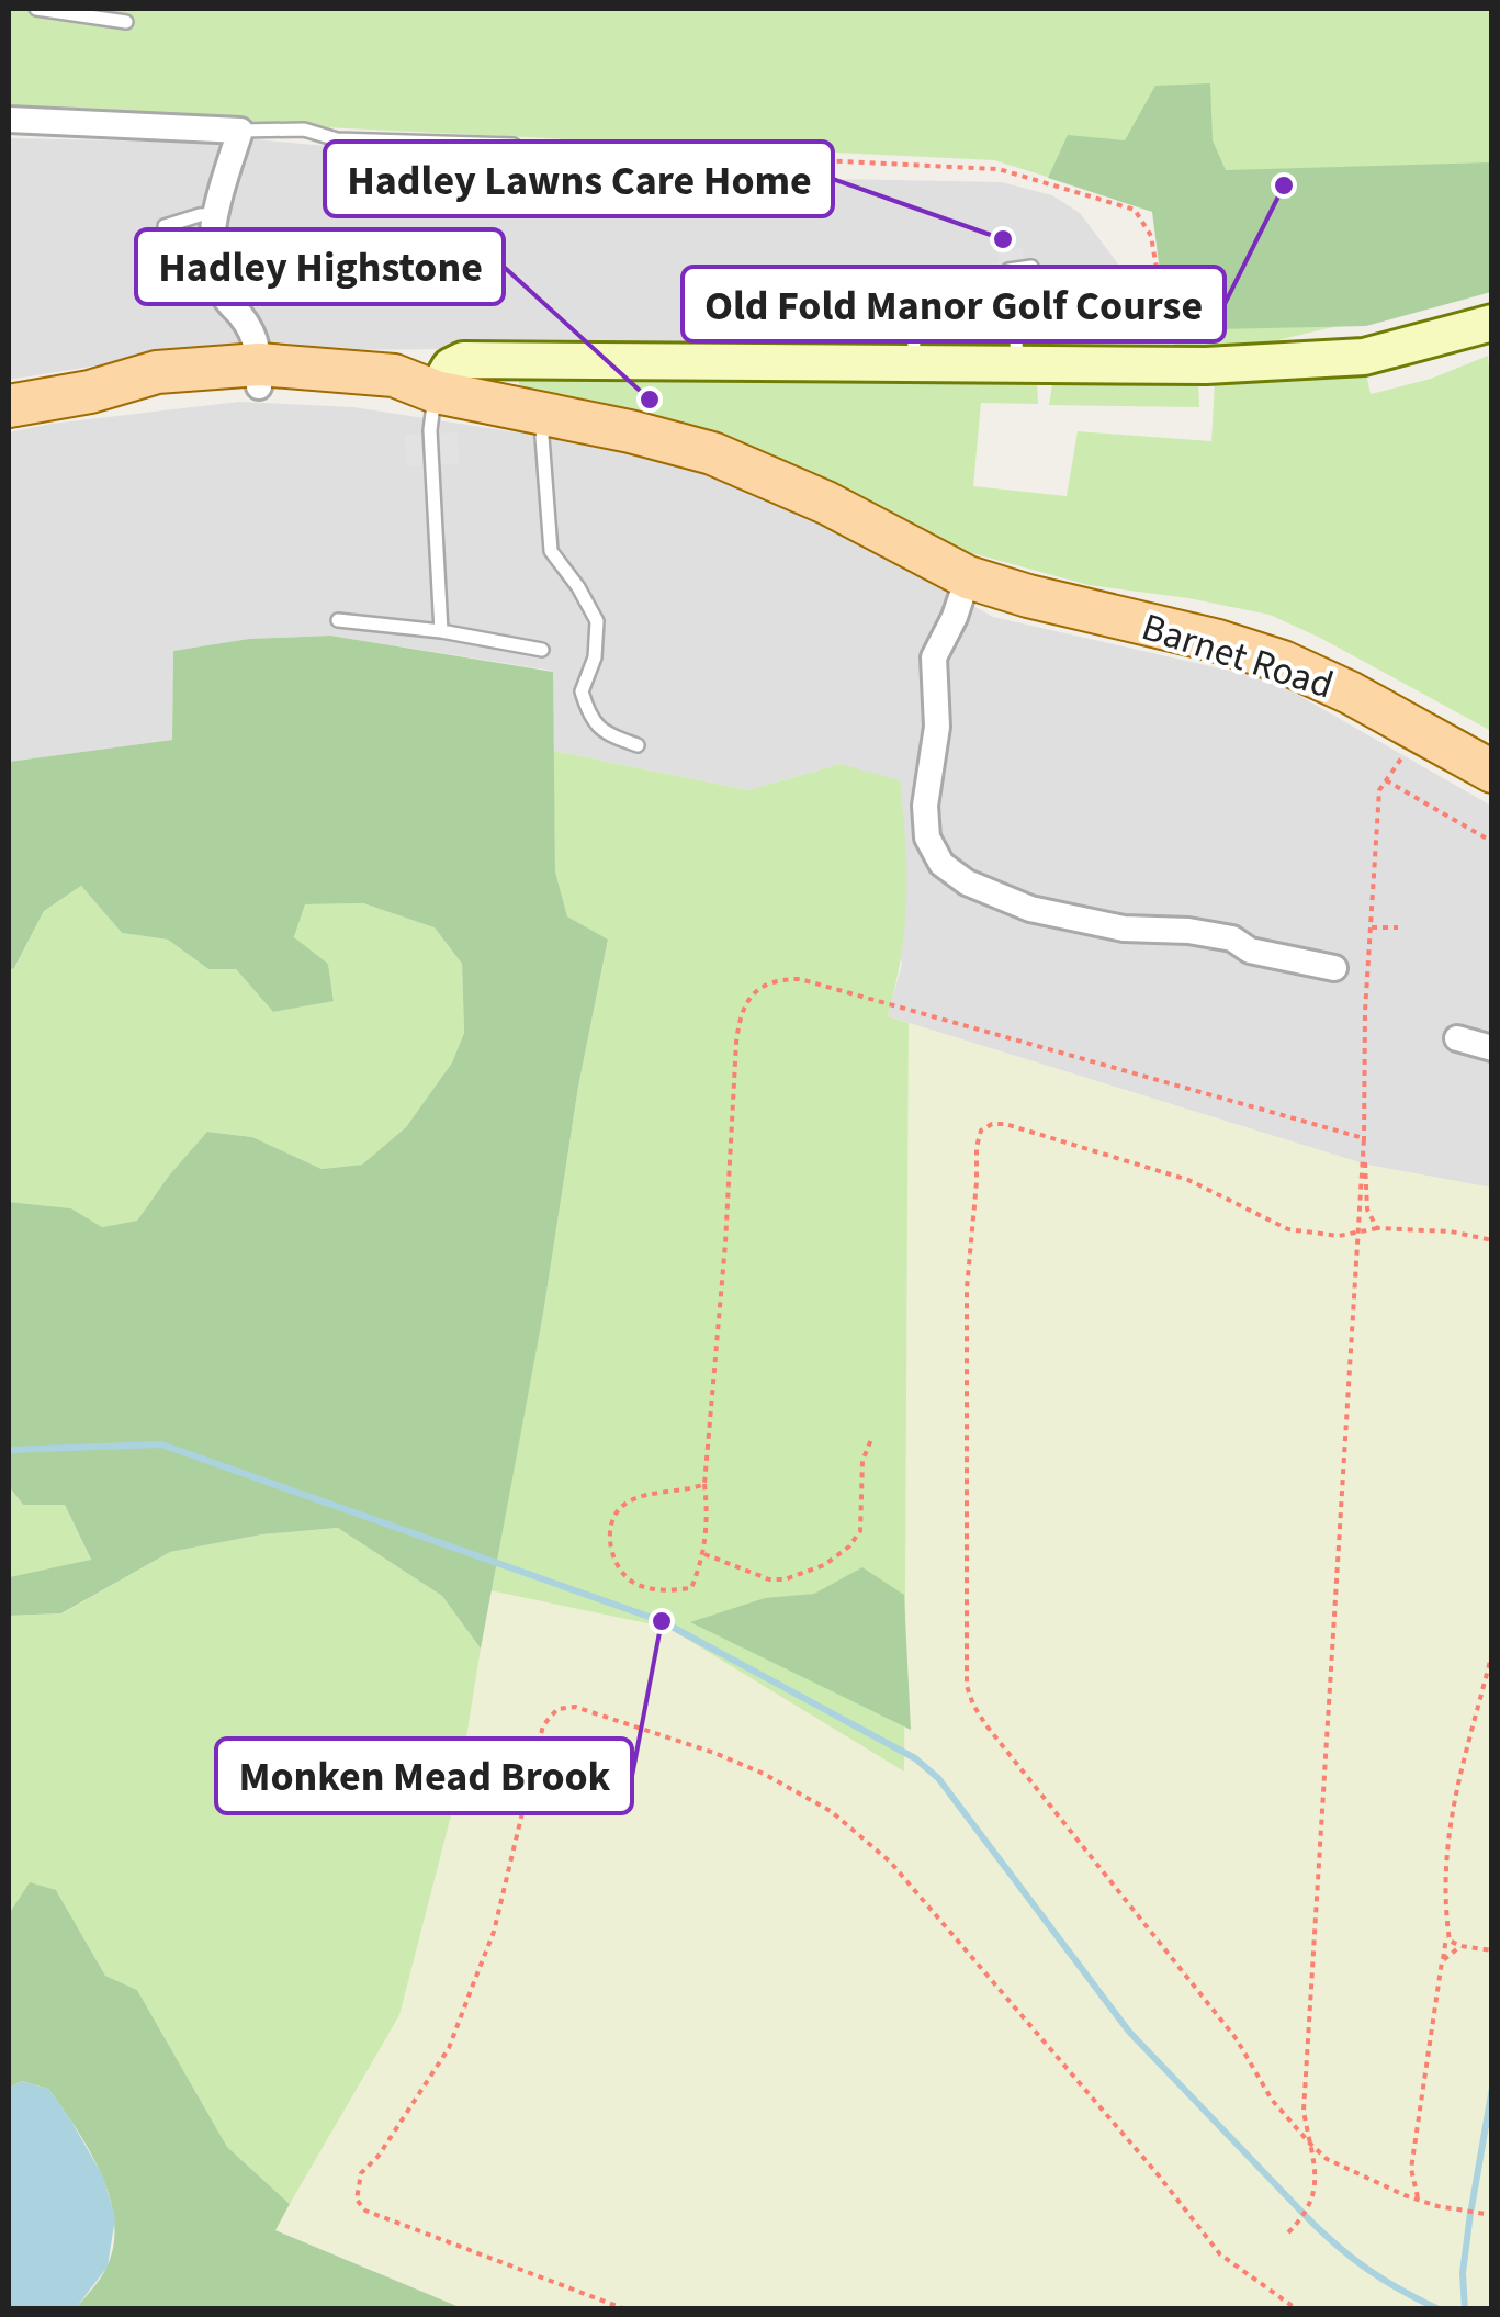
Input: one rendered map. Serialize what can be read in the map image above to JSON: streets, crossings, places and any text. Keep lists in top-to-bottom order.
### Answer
{
  "streets": {
    "main road": ["Barnet Road"]
  },
  "places": [
    "Old Fold Manor Golf Course",
    "Hadley Lawns Care Home",
    "Hadley Highstone",
    "Monken Mead Brook"
  ]
}
